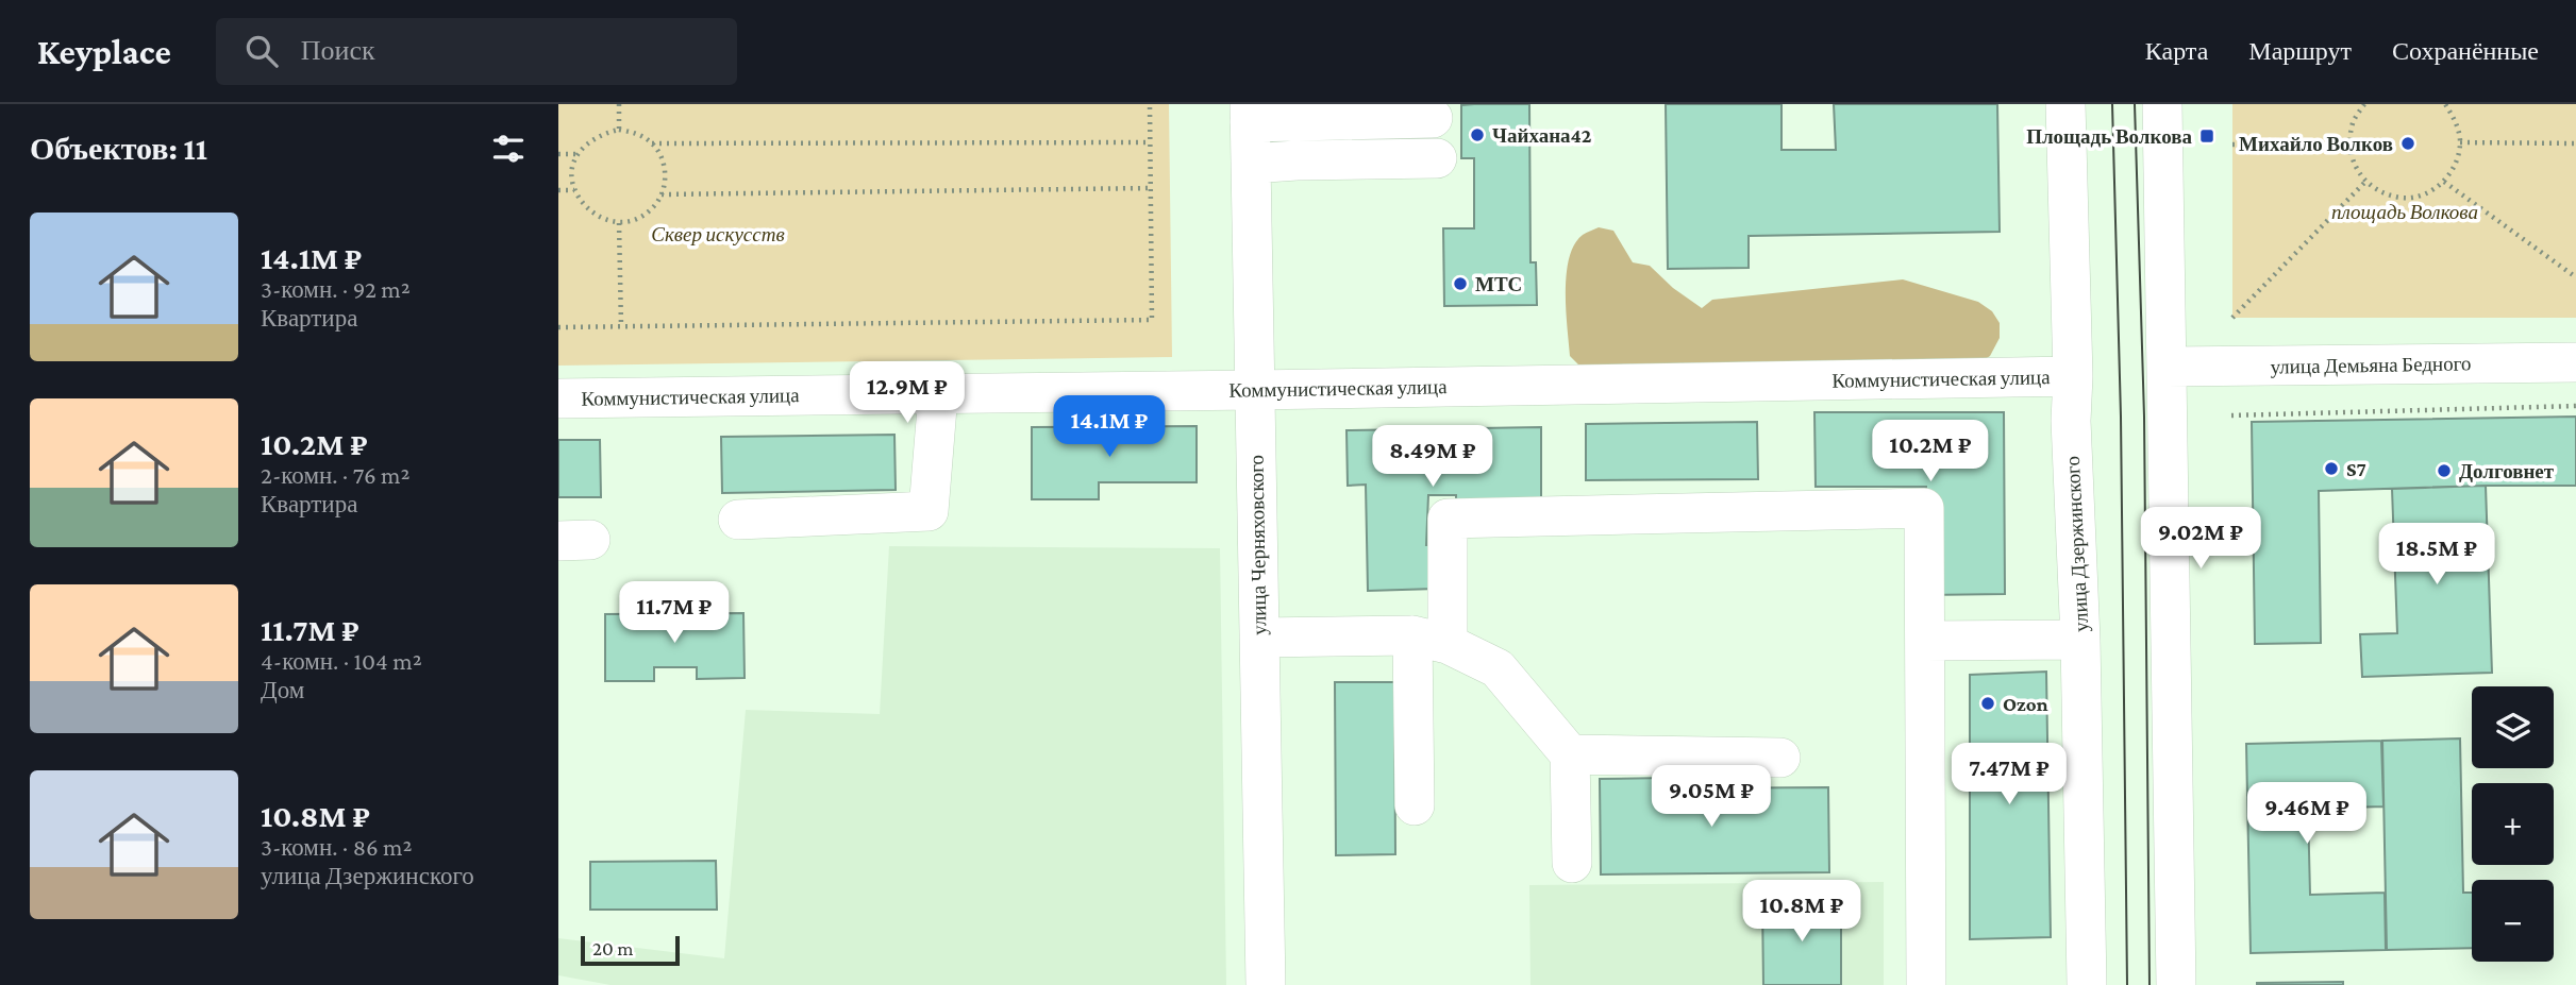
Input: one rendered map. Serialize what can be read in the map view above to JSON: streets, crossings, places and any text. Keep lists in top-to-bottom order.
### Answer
{
  "streets": {
    "street": [
      "улица Демьяна Бедного",
      "Коммунистическая улица",
      "улица Дзержинского",
      "улица Черняховского"
    ]
  },
  "crossings": [
    ["Коммунистическая улица", "улица Дзержинского"],
    ["Коммунистическая улица", "улица Черняховского"]
  ],
  "parks": ["площадь Волкова", "Сквер искусств"],
  "places": {
    "other": [
      "Чайхана42",
      "Михайло Волков",
      "МТС",
      "S7",
      "Долговнет",
      "Ozon"
    ],
    "transit": ["Площадь Волкова"]
  },
  "scale_bar": "20 m",
  "page": {
    "header": "Keyplace",
    "search": "Поиск",
    "nav": ["Карта", "Маршрут", "Сохранённые"],
    "heading": "Объектов: 11",
    "list": [
      {
        "name": "14.1M ₽",
        "note": "3-комн. · 92 m² · Квартира"
      },
      {
        "name": "10.2M ₽",
        "note": "2-комн. · 76 m² · Квартира"
      },
      {
        "name": "11.7M ₽",
        "note": "4-комн. · 104 m² · Дом"
      },
      {
        "name": "10.8M ₽",
        "note": "3-комн. · 86 m² · улица Дзержинского"
      }
    ],
    "price": [
      "12.9M ₽",
      "14.1M ₽",
      "10.2M ₽",
      "8.49M ₽",
      "9.02M ₽",
      "18.5M ₽",
      "11.7M ₽",
      "7.47M ₽",
      "9.05M ₽",
      "9.46M ₽",
      "10.8M ₽"
    ],
    "map_buttons": ["+", "−"],
    "scale": "20 m"
  }
}
